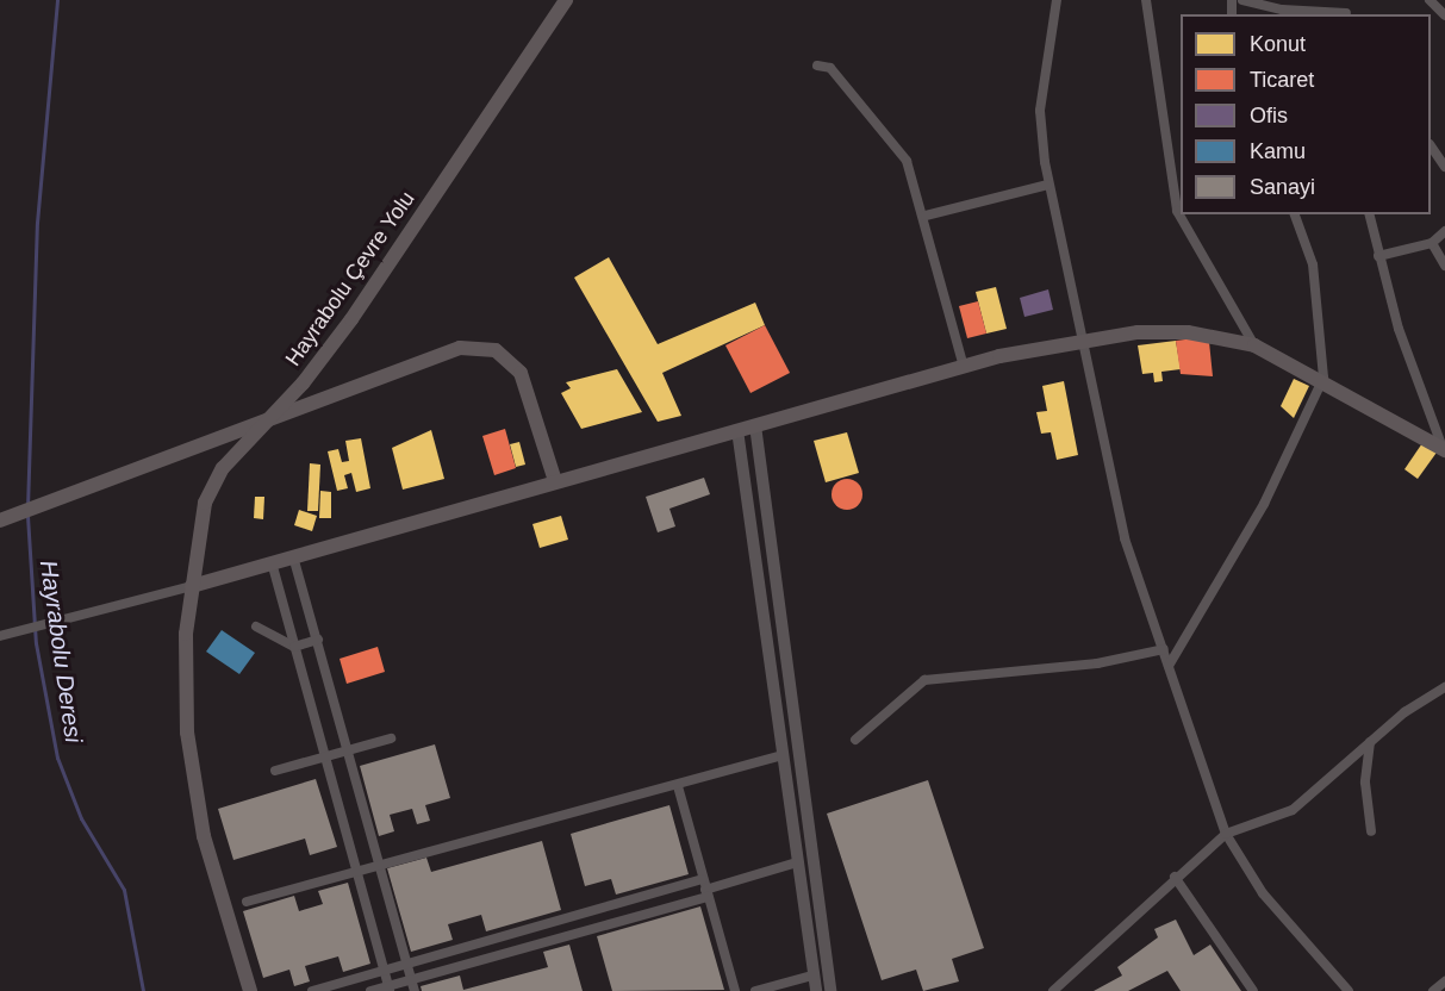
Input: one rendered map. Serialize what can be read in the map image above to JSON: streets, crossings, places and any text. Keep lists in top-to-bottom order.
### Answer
{
  "streets": {
    "main road": ["Hayrabolu Çevre Yolu"]
  },
  "water": ["Hayrabolu Deresi"],
  "legend": [
    "Konut",
    "Ticaret",
    "Ofis",
    "Kamu",
    "Sanayi"
  ]
}
